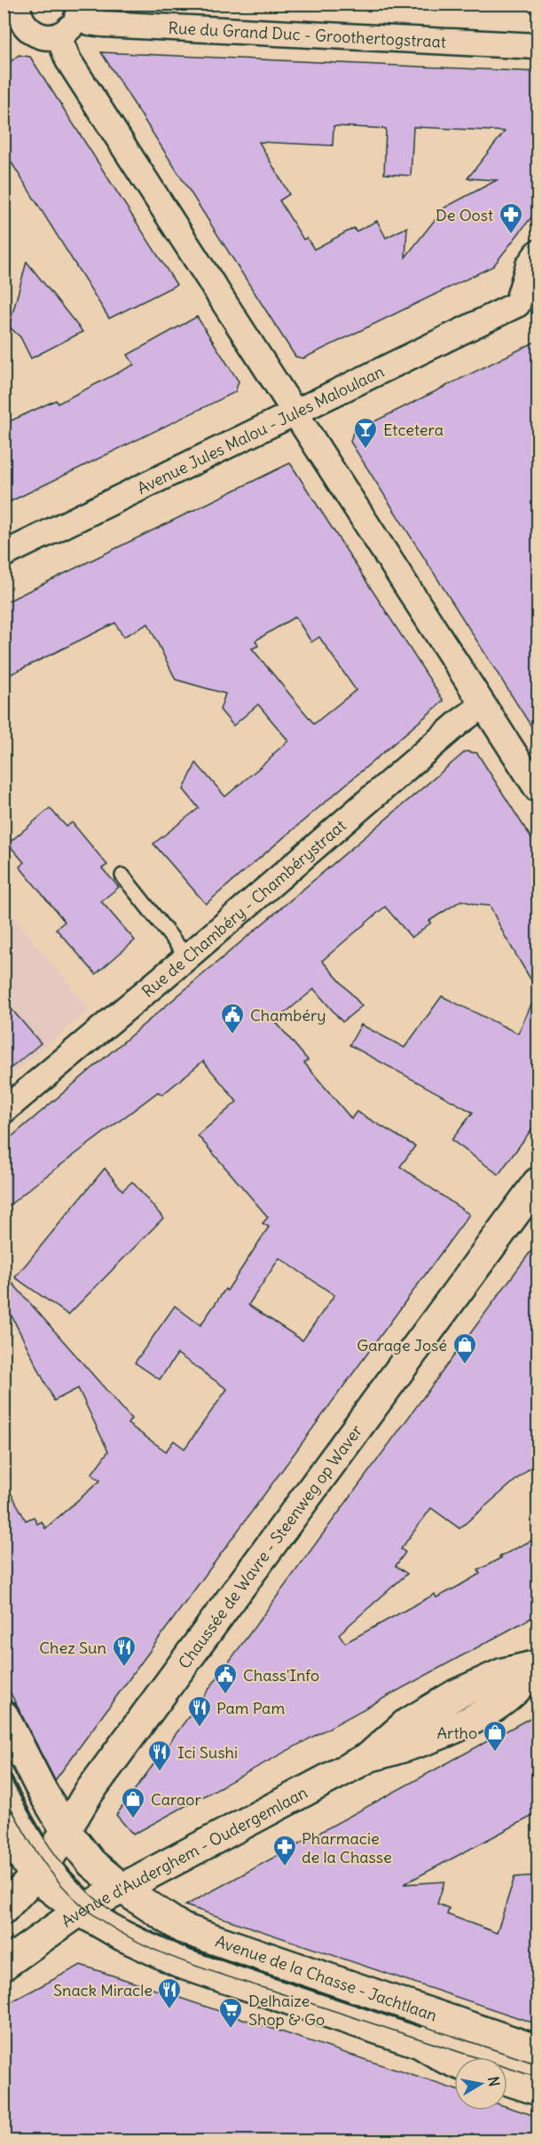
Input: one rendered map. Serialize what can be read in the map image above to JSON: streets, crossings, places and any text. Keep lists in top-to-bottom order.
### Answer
{
  "streets": {
    "street": [
      "Rue du Grand Duc - Groothertogstraat",
      "Avenue Jules Malou - Jules Maloulaan",
      "Rue de Chambéry - Chambérystraat",
      "Chaussée de Wavre - Steenweg op Waver",
      "Avenue d'Auderghem - Oudergemlaan",
      "Avenue de la Chasse - Jachtlaan"
    ]
  },
  "crossings": [
    ["Chaussée de Wavre - Steenweg op Waver", "Avenue de la Chasse - Jachtlaan"],
    ["Avenue d'Auderghem - Oudergemlaan", "Avenue de la Chasse - Jachtlaan"]
  ],
  "places": {
    "pharmacy": ["De Oost", "Pharmacie de la Chasse"],
    "bar": ["Etcetera"],
    "public building": ["Chambéry", "Chass'Info"],
    "shop": ["Garage José", "Artho", "Caraor"],
    "restaurant": [
      "Chez Sun",
      "Pam Pam",
      "Ici Sushi",
      "Snack Miracle"
    ],
    "supermarket": ["Delhaize Shop & Go"]
  },
  "north": "right"
}
